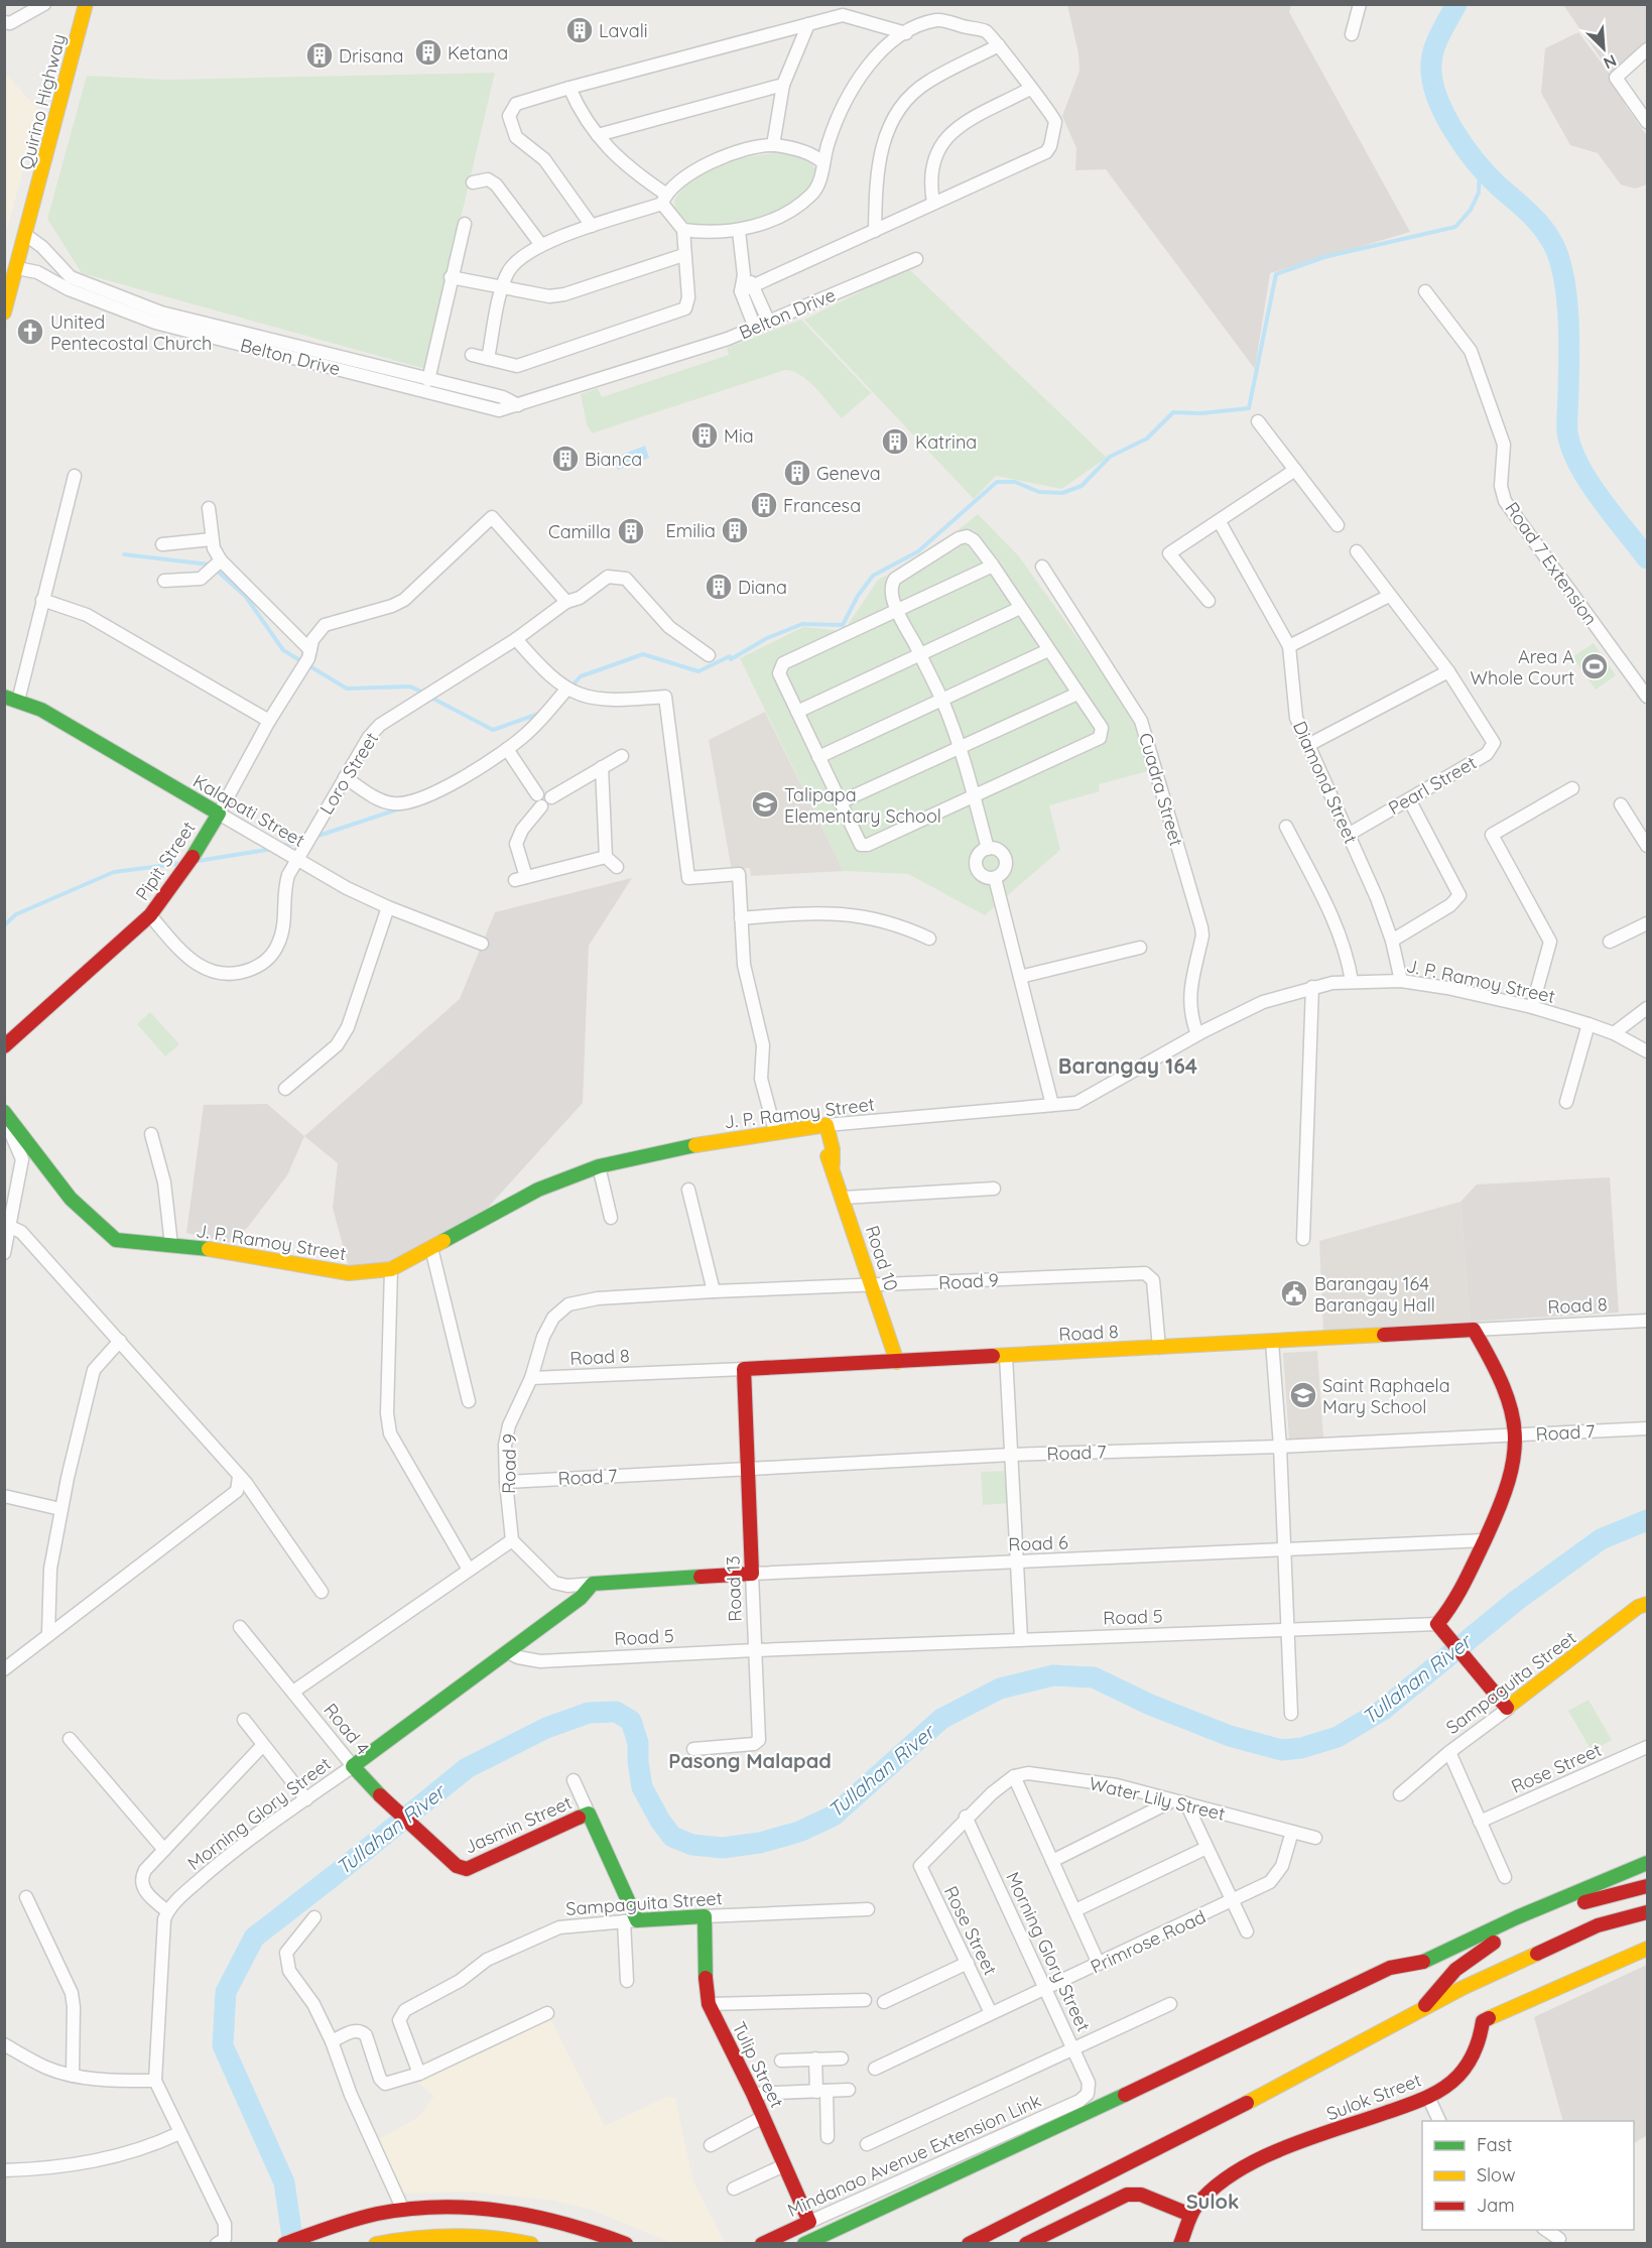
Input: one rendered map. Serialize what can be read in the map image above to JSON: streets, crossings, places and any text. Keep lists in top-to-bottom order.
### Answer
{
  "streets": {
    "main road": [
      "Quirino Highway",
      "Kalapati Street",
      "Pipit Street",
      "J. P. Ramoy Street",
      "Road 10",
      "Road 8",
      "Road 6",
      "Road 13",
      "Sampaguita Street",
      "Road 4",
      "Morning Glory Street",
      "Jasmin Street",
      "Tulip Street",
      "Sulok Street",
      "Mindanao Avenue Extension Link"
    ],
    "street": [
      "Belton Drive",
      "Road 7 Extension",
      "Loro Street",
      "Diamond Street",
      "Pearl Street",
      "Cuadra Street",
      "Road 9",
      "Road 7",
      "Road 5",
      "Rose Street",
      "Water Lily Street",
      "Primrose Road"
    ]
  },
  "crossings": [
    ["Quirino Highway", "Belton Drive"],
    ["Loro Street", "Kalapati Street"],
    ["Loro Street", "Pipit Street"],
    ["Diamond Street", "Pearl Street"],
    ["Diamond Street", "J. P. Ramoy Street"],
    ["Cuadra Street", "J. P. Ramoy Street"],
    ["Kalapati Street", "Pipit Street"],
    ["J. P. Ramoy Street", "Road 10"],
    ["Road 10", "Road 9"],
    ["Road 10", "Road 8"],
    ["Road 9", "Road 8"],
    ["Road 9", "Road 7"],
    ["Road 8", "Road 13"],
    ["Road 7", "Road 13"],
    ["Road 6", "Road 13"],
    ["Road 6", "Morning Glory Street"],
    ["Road 13", "Road 5"],
    ["Road 5", "Morning Glory Street"],
    ["Sampaguita Street", "Tulip Street"],
    ["Road 4", "Morning Glory Street"],
    ["Road 4", "Jasmin Street"],
    ["Rose Street", "Morning Glory Street"],
    ["Rose Street", "Primrose Road"],
    ["Water Lily Street", "Primrose Road"],
    ["Morning Glory Street", "Primrose Road"],
    ["Morning Glory Street", "Mindanao Avenue Extension Link"],
    ["Tulip Street", "Mindanao Avenue Extension Link"]
  ],
  "districts": ["Barangay 164", "Pasong Malapad", "Sulok"],
  "water": ["Tullahan River"],
  "places": {
    "building": [
      "Lavali",
      "Ketana",
      "Drisana",
      "Mia",
      "Katrina",
      "Bianca",
      "Geneva",
      "Francesa",
      "Emilia",
      "Camilla",
      "Diana"
    ],
    "church": ["United Pentecostal Church"],
    "sports": ["Area A Whole Court"],
    "school or university": ["Talipapa Elementary School", "Saint Raphaela Mary School"],
    "public building": ["Barangay 164 Barangay Hall"]
  },
  "legend": ["Fast", "Slow", "Jam"],
  "north": "bottom right"
}
